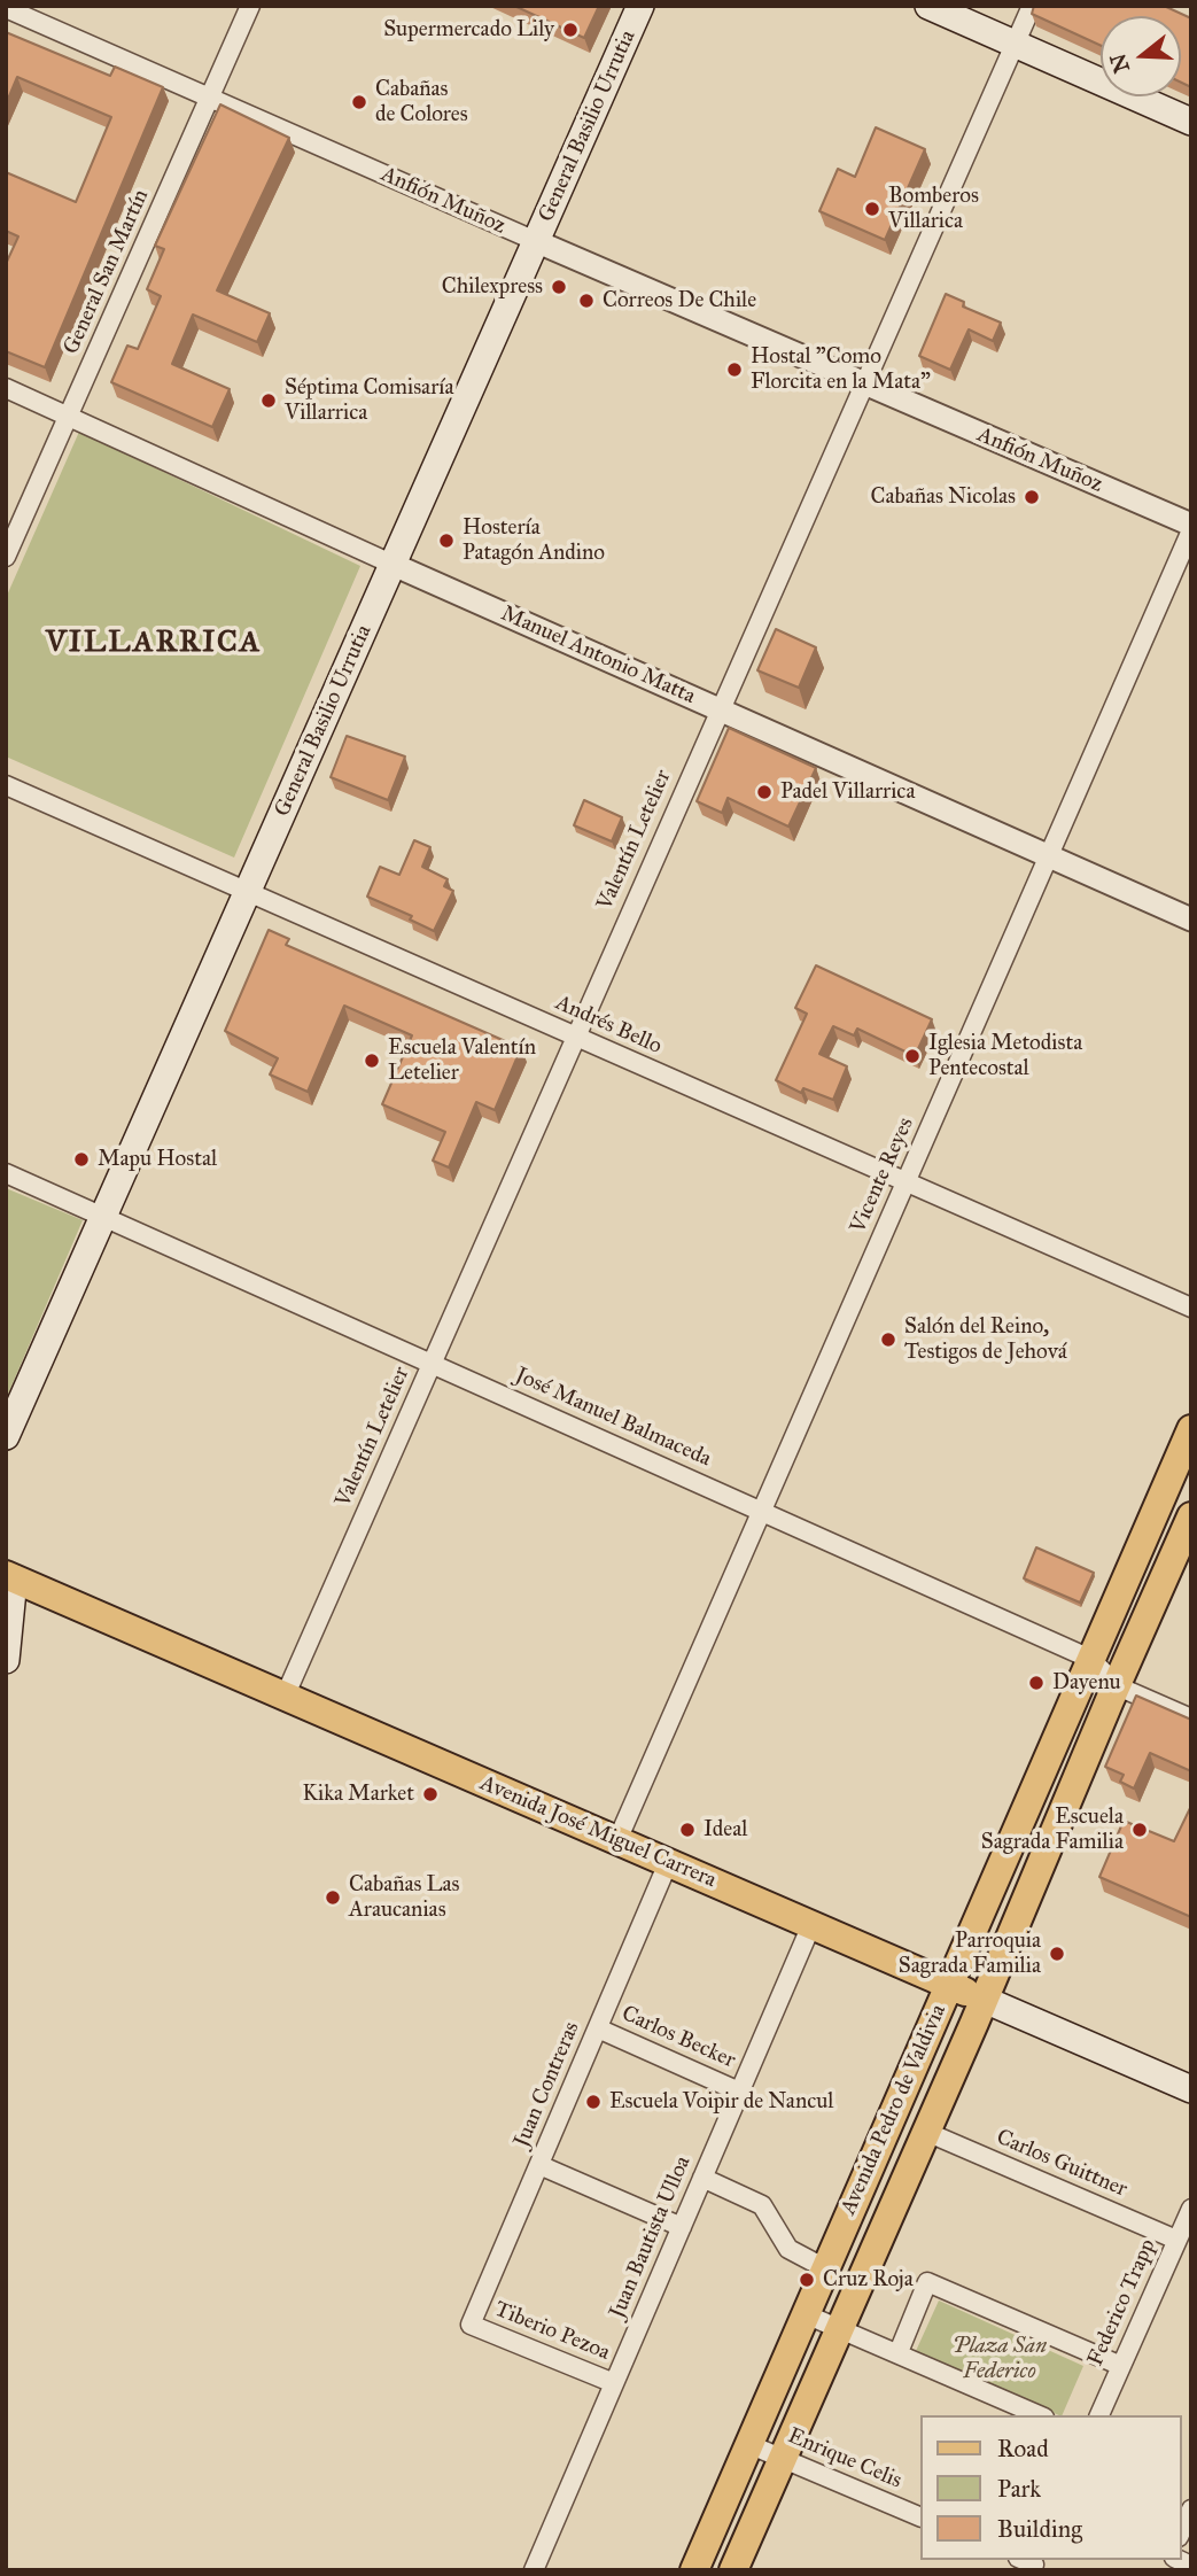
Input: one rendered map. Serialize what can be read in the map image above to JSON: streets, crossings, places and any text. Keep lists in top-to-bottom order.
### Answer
{
  "streets": {
    "main road": ["General Basilio Urrutia", "Avenida José Miguel Carrera", "Avenida Pedro de Valdivia"],
    "street": [
      "Anfión Muñoz",
      "General San Martín",
      "Manuel Antonio Matta",
      "Valentín Letelier",
      "Andrés Bello",
      "Vicente Reyes",
      "José Manuel Balmaceda",
      "Carlos Becker",
      "Juan Contreras",
      "Carlos Guittner",
      "Juan Bautista Ulloa",
      "Federico Trapp",
      "Tiberio Pezoa",
      "Enrique Celis"
    ]
  },
  "crossings": [
    ["General Basilio Urrutia", "Anfión Muñoz"],
    ["General Basilio Urrutia", "Manuel Antonio Matta"],
    ["General Basilio Urrutia", "Andrés Bello"],
    ["General Basilio Urrutia", "José Manuel Balmaceda"],
    ["Anfión Muñoz", "General San Martín"],
    ["Anfión Muñoz", "Valentín Letelier"],
    ["Anfión Muñoz", "Vicente Reyes"],
    ["General San Martín", "Manuel Antonio Matta"],
    ["Manuel Antonio Matta", "Valentín Letelier"],
    ["Manuel Antonio Matta", "Vicente Reyes"],
    ["Valentín Letelier", "Andrés Bello"],
    ["Valentín Letelier", "José Manuel Balmaceda"],
    ["Valentín Letelier", "Avenida José Miguel Carrera"],
    ["Andrés Bello", "Vicente Reyes"],
    ["Vicente Reyes", "José Manuel Balmaceda"],
    ["Vicente Reyes", "Avenida José Miguel Carrera"],
    ["José Manuel Balmaceda", "Avenida Pedro de Valdivia"],
    ["Avenida José Miguel Carrera", "Juan Contreras"],
    ["Avenida José Miguel Carrera", "Avenida Pedro de Valdivia"],
    ["Avenida José Miguel Carrera", "Juan Bautista Ulloa"],
    ["Carlos Becker", "Juan Contreras"],
    ["Carlos Becker", "Juan Bautista Ulloa"],
    ["Juan Contreras", "Tiberio Pezoa"],
    ["Avenida Pedro de Valdivia", "Carlos Guittner"],
    ["Avenida Pedro de Valdivia", "Enrique Celis"],
    ["Carlos Guittner", "Federico Trapp"],
    ["Juan Bautista Ulloa", "Tiberio Pezoa"]
  ],
  "districts": ["VILLARRICA"],
  "parks": ["Plaza San Federico"],
  "places": [
    "Supermercado Lily",
    "Cabañas de Colores",
    "Bomberos Villarica",
    "Chilexpress",
    "Correos De Chile",
    "Hostal \"Como Florcita en la Mata\"",
    "Séptima Comisaría Villarrica",
    "Cabañas Nicolas",
    "Hostería Patagón Andino",
    "Padel Villarrica",
    "Iglesia Metodista Pentecostal",
    "Escuela Valentín Letelier",
    "Mapu Hostal",
    "Salón del Reino, Testigos de Jehová",
    "Dayenu",
    "Kika Market",
    "Ideal",
    "Escuela Sagrada Familia",
    "Cabañas Las Araucanias",
    "Parroquia Sagrada Familia",
    "Escuela Voipir de Nancul",
    "Cruz Roja"
  ],
  "legend": ["Road", "Park", "Building"],
  "north": "left"
}
